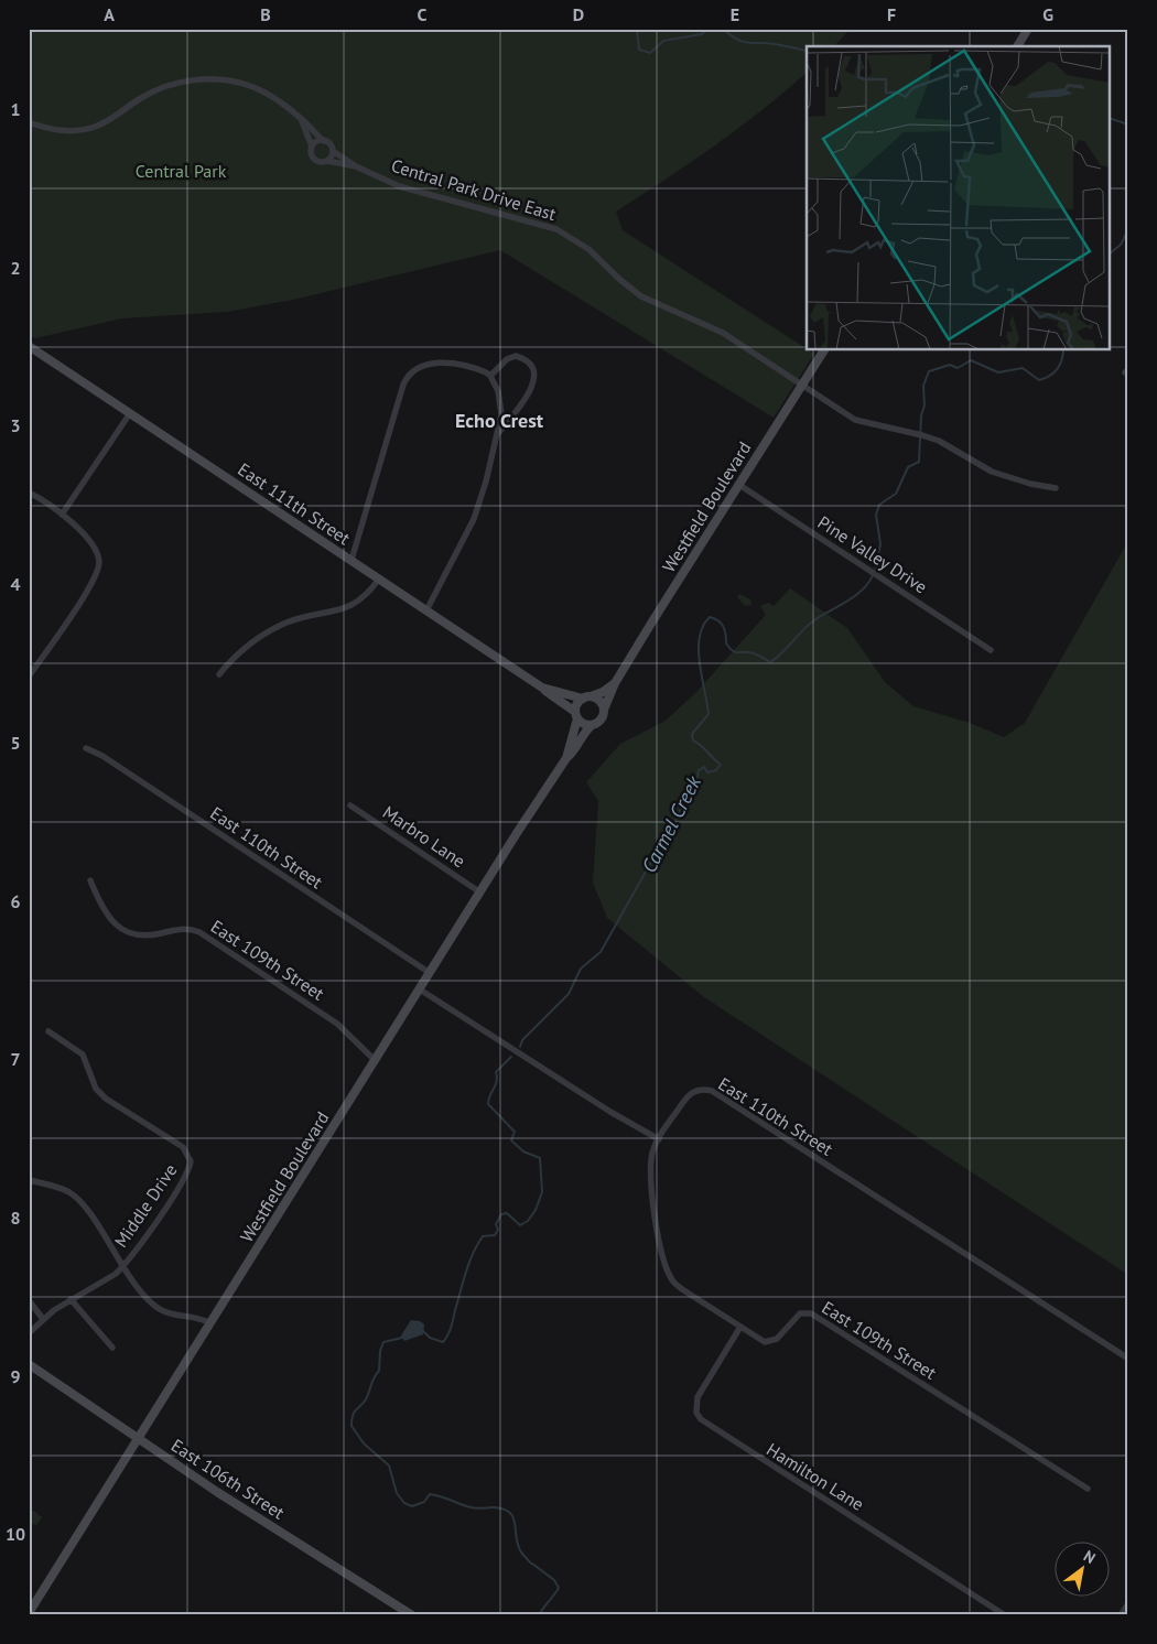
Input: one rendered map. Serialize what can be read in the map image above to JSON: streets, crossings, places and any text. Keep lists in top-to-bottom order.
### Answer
{
  "streets": {
    "main road": ["East 111th Street", "Westfield Boulevard", "East 106th Street"],
    "street": [
      "Central Park Drive East",
      "Pine Valley Drive",
      "Marbro Lane",
      "East 110th Street",
      "East 109th Street",
      "Middle Drive",
      "Hamilton Lane"
    ]
  },
  "crossings": [
    ["Central Park Drive East", "Westfield Boulevard"],
    ["East 111th Street", "Westfield Boulevard"],
    ["Westfield Boulevard", "Pine Valley Drive"],
    ["Westfield Boulevard", "Marbro Lane"],
    ["Westfield Boulevard", "East 110th Street"],
    ["Westfield Boulevard", "East 109th Street"],
    ["Westfield Boulevard", "East 106th Street"],
    ["East 110th Street", "East 109th Street"],
    ["East 109th Street", "Hamilton Lane"]
  ],
  "districts": ["Echo Crest"],
  "water": ["Carmel Creek"],
  "parks": ["Central Park"],
  "north": "top right",
  "grid": {
    "columns": [
      "A",
      "B",
      "C",
      "D",
      "E",
      "F",
      "G"
    ],
    "rows": [
      "1",
      "2",
      "3",
      "4",
      "5",
      "6",
      "7",
      "8",
      "9",
      "10"
    ]
  }
}
